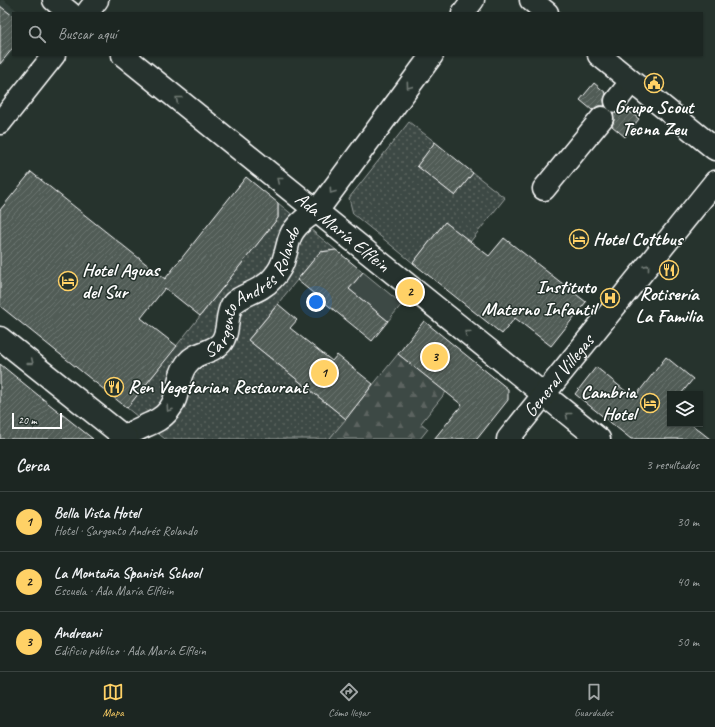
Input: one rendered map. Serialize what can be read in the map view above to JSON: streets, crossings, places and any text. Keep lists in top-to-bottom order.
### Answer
{
  "streets": {
    "street": ["Ada María Elflein", "Sargento Andrés Rolando", "General Villegas"]
  },
  "crossings": [
    ["Ada María Elflein", "Sargento Andrés Rolando"],
    ["Ada María Elflein", "General Villegas"]
  ],
  "one_way": ["Ada María Elflein", "Sargento Andrés Rolando"],
  "places": {
    "public building": ["Grupo Scout Tecna Zeu"],
    "hotel": ["Hotel Cottbus", "Hotel Aguas del Sur", "Cambria Hotel"],
    "restaurant": ["Rotisería La Familia", "Ren Vegetarian Restaurant"],
    "hospital": ["Instituto Materno Infantil"]
  },
  "scale_bar": "20 m",
  "page": {
    "search": "Buscar aquí",
    "pins": ["2", "3", "1"],
    "scale": "20 m",
    "heading": ["Cerca", "3 resultados"],
    "list": [
      {
        "mark": "1",
        "name": "Bella Vista Hotel",
        "note": "Hotel · Sargento Andrés Rolando",
        "value": "30 m"
      },
      {
        "mark": "2",
        "name": "La Montaña Spanish School",
        "note": "Escuela · Ada María Elflein",
        "value": "40 m"
      },
      {
        "mark": "3",
        "name": "Andreani",
        "note": "Edificio público · Ada María Elflein",
        "value": "50 m"
      }
    ],
    "nav": ["Mapa", "Cómo llegar", "Guardados"]
  }
}
